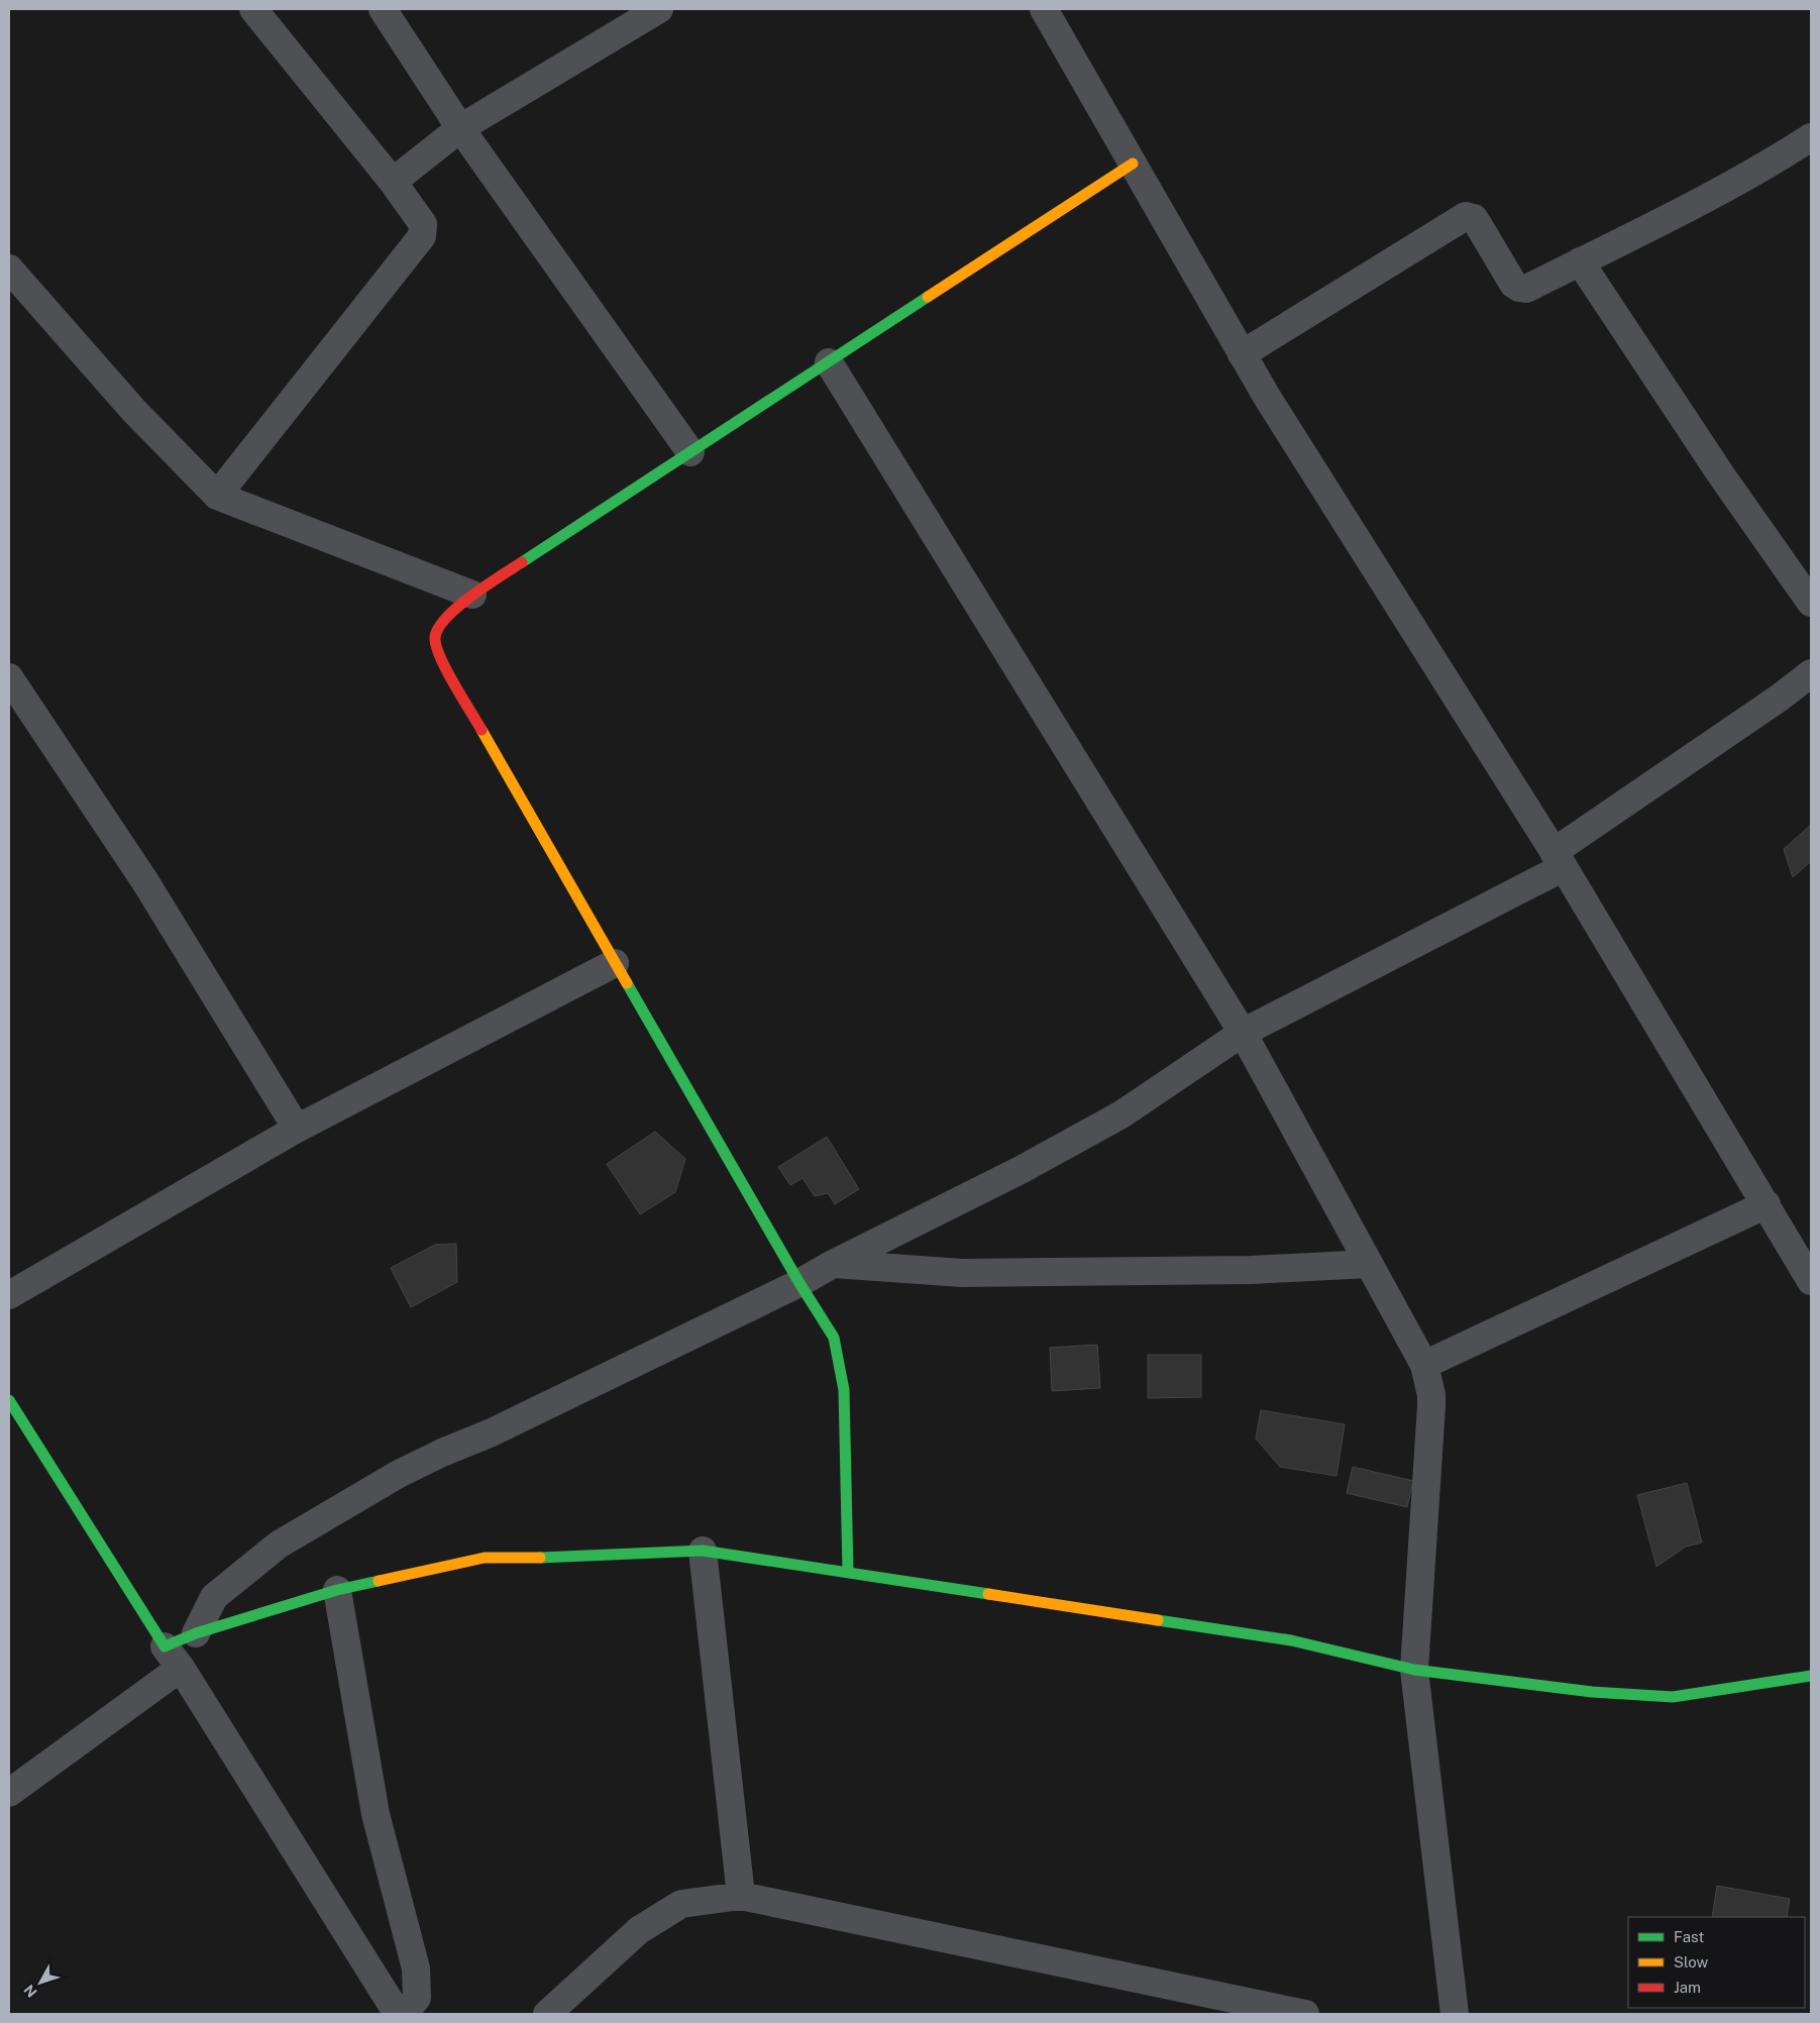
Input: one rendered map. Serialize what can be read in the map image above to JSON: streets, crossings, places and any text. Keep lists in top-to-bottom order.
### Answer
{
  "legend": ["Fast", "Slow", "Jam"],
  "north": "bottom left"
}
